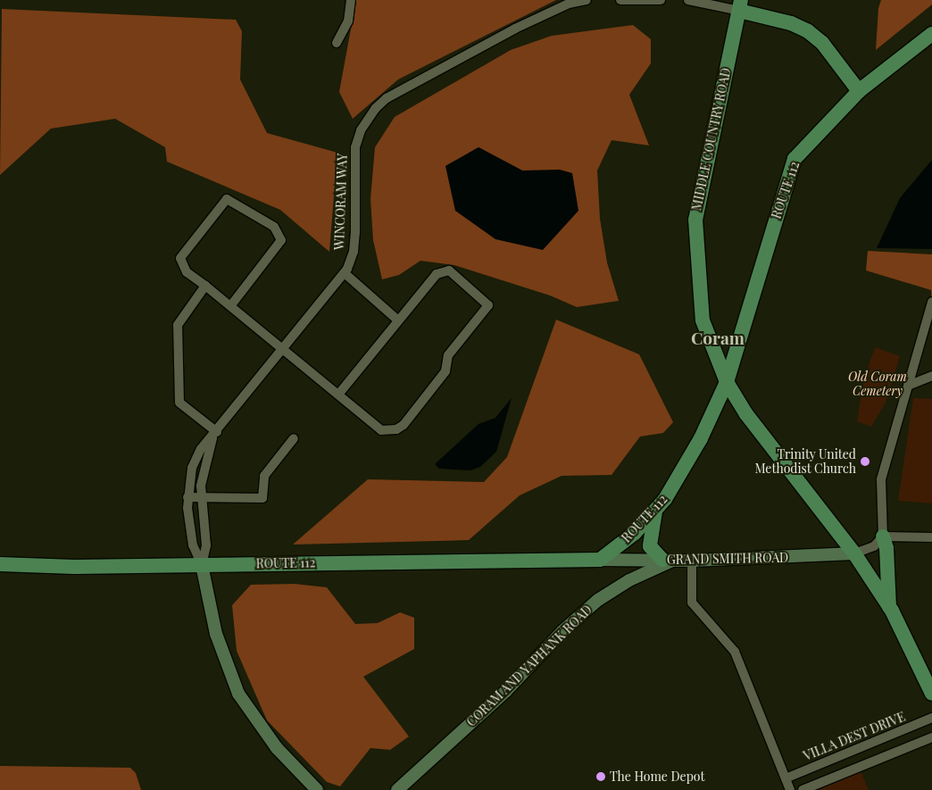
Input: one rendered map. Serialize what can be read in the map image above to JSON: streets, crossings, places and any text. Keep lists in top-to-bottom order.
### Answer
{
  "streets": {
    "main road": [
      "MIDDLE COUNTRY ROAD",
      "ROUTE 112",
      "GRAND SMITH ROAD",
      "CORAM AND YAPHANK ROAD"
    ],
    "street": ["WINCORAM WAY", "VILLA DEST DRIVE"]
  },
  "crossings": [
    ["MIDDLE COUNTRY ROAD", "ROUTE 112"],
    ["MIDDLE COUNTRY ROAD", "GRAND SMITH ROAD"],
    ["ROUTE 112", "WINCORAM WAY"],
    ["ROUTE 112", "GRAND SMITH ROAD"],
    ["GRAND SMITH ROAD", "CORAM AND YAPHANK ROAD"]
  ],
  "districts": ["Coram"],
  "parks": ["Old Coram Cemetery"],
  "places": ["Trinity United Methodist Church", "The Home Depot"]
}
